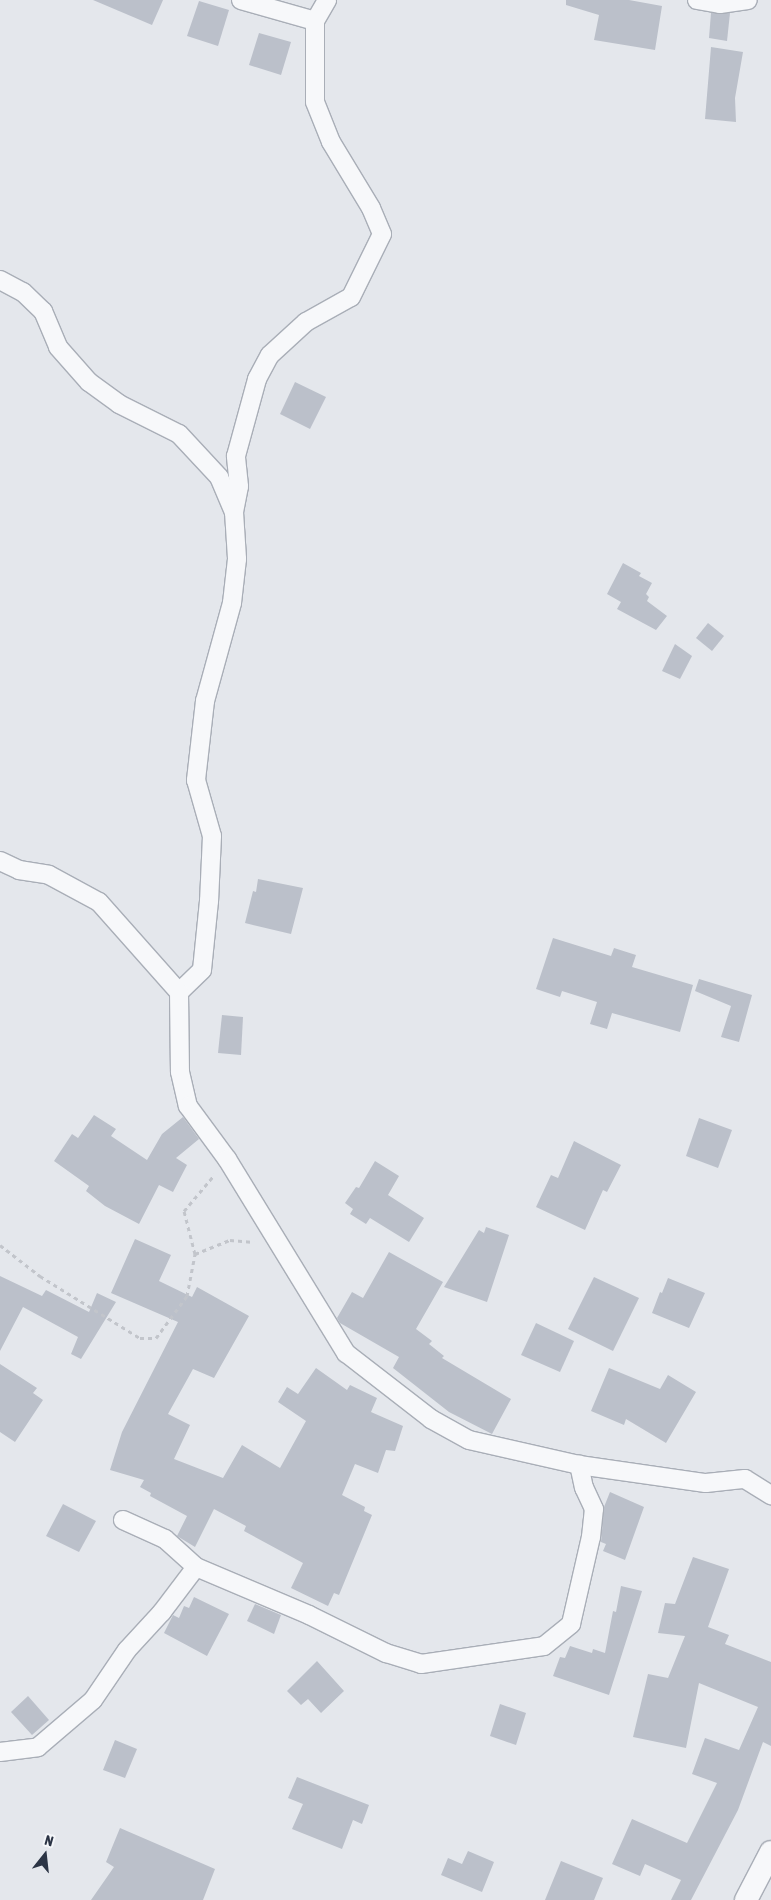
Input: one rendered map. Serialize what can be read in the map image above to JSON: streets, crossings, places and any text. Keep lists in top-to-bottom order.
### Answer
{
  "north": "top"
}
